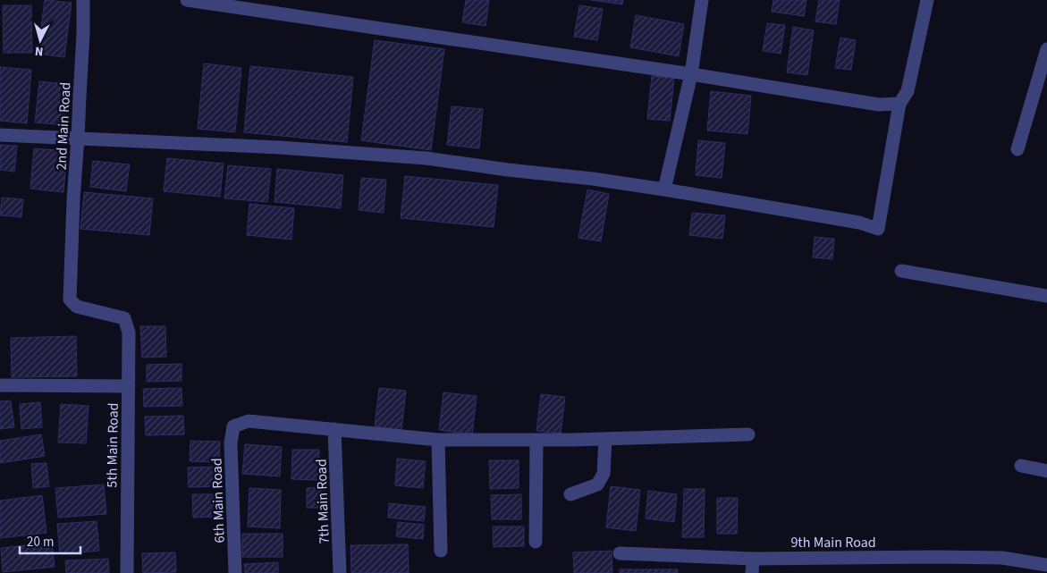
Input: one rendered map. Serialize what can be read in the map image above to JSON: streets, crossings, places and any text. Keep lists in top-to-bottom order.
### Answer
{
  "streets": {
    "street": [
      "2nd Main Road",
      "5th Main Road",
      "6th Main Road",
      "7th Main Road",
      "9th Main Road"
    ]
  },
  "crossings": [
    ["2nd Main Road", "5th Main Road"],
    ["6th Main Road", "7th Main Road"]
  ],
  "scale_bar": "20 m",
  "north": "bottom"
}
